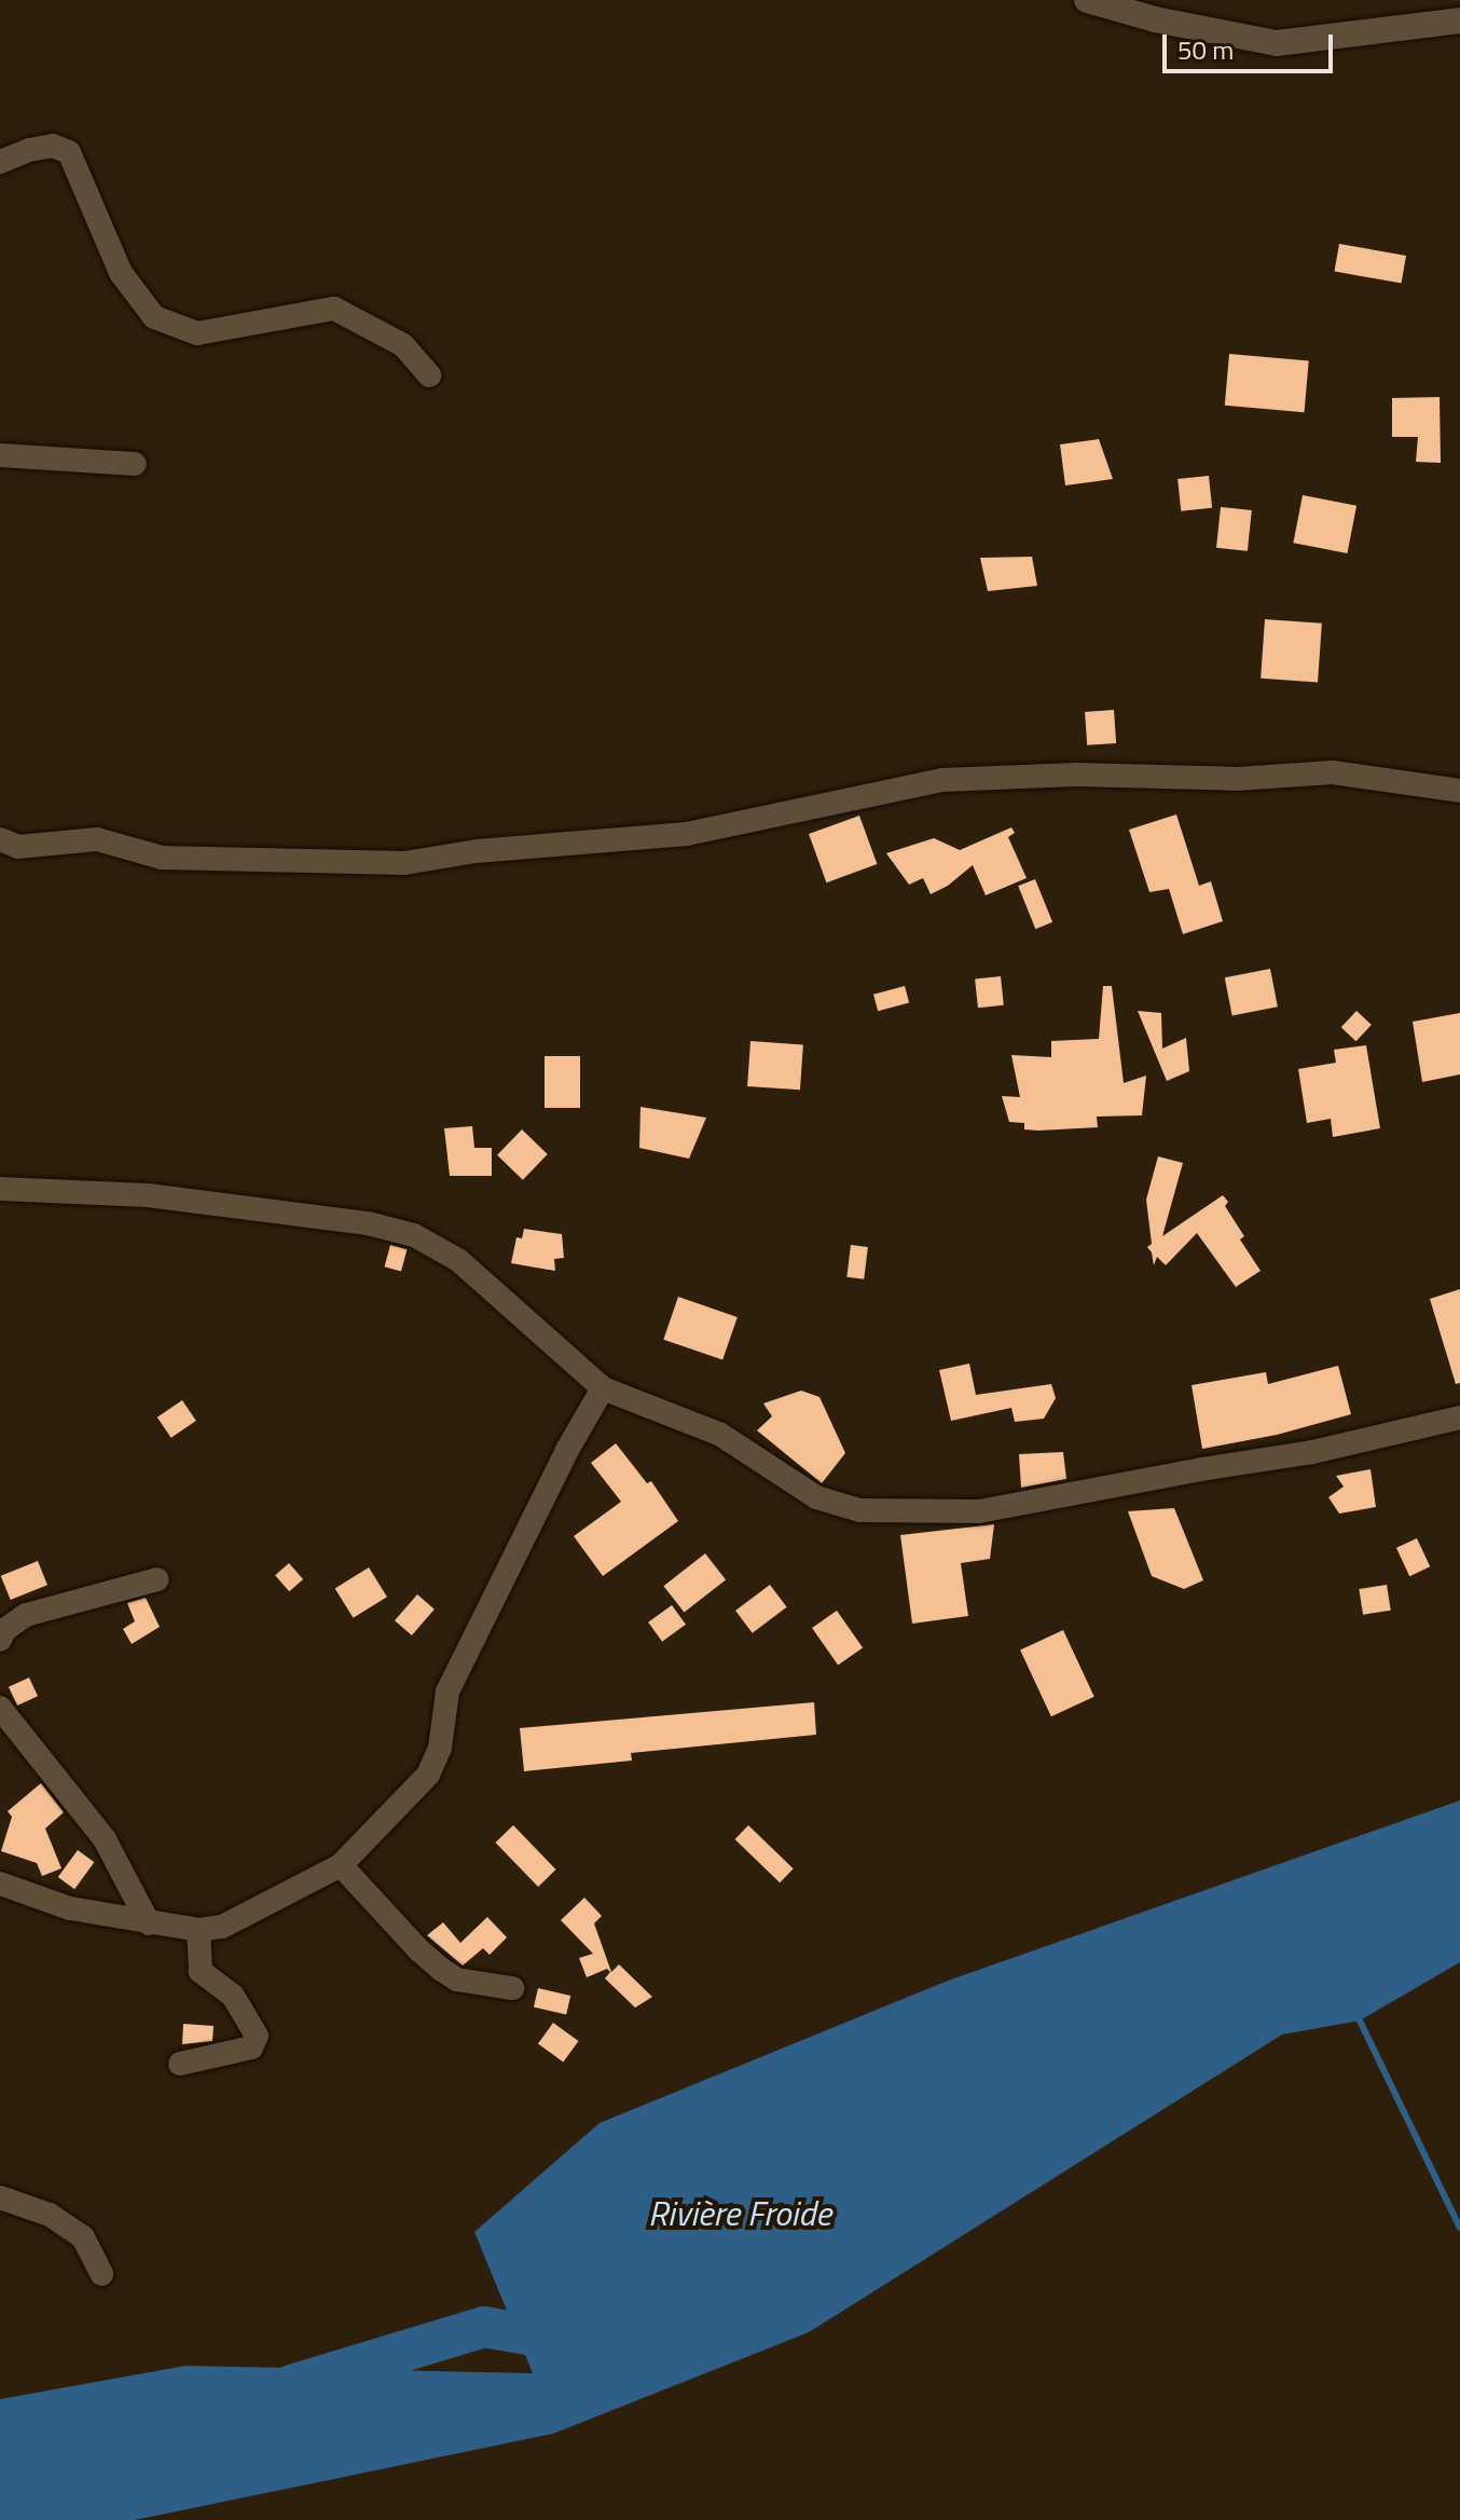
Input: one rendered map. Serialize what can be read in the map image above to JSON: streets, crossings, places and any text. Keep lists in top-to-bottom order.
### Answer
{
  "water": ["Rivière Froide"],
  "scale_bar": "50 m"
}
